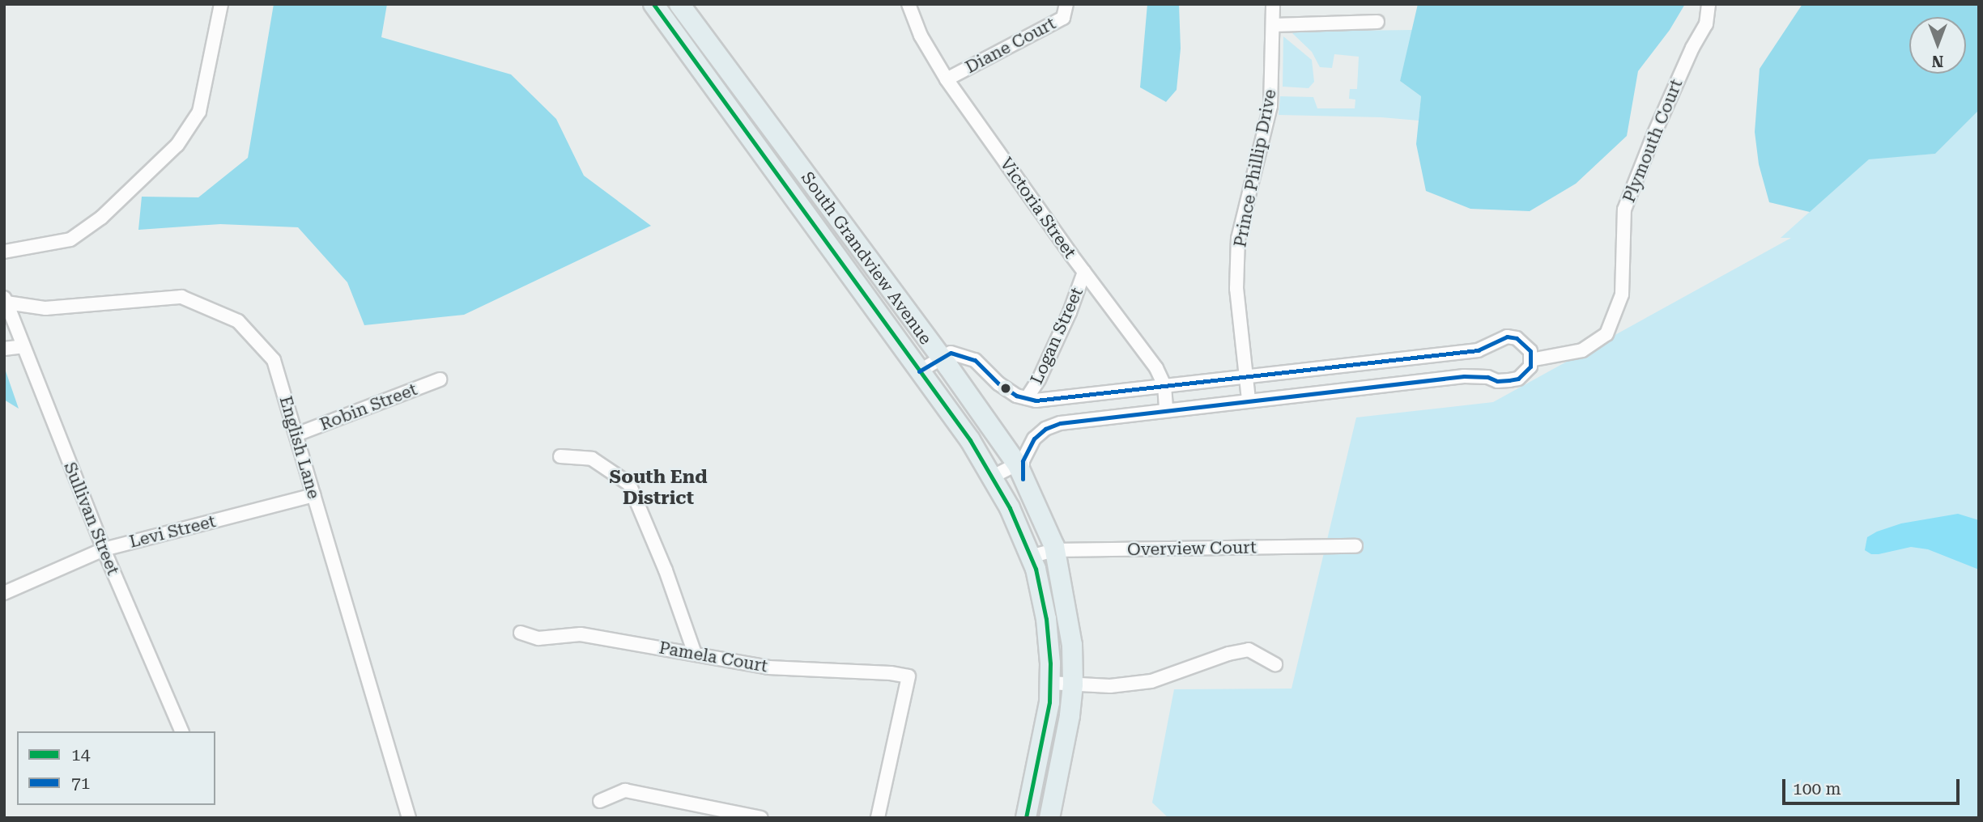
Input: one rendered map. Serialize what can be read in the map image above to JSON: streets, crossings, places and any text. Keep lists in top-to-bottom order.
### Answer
{
  "streets": {
    "main road": ["South Grandview Avenue"],
    "street": [
      "Diane Court",
      "Plymouth Court",
      "Prince Phillip Drive",
      "Victoria Street",
      "Logan Street",
      "Robin Street",
      "English Lane",
      "Sullivan Street",
      "Levi Street",
      "Overview Court",
      "Pamela Court"
    ]
  },
  "crossings": [
    ["Diane Court", "Victoria Street"],
    ["Victoria Street", "Logan Street"],
    ["South Grandview Avenue", "Overview Court"],
    ["Robin Street", "English Lane"],
    ["English Lane", "Sullivan Street"],
    ["English Lane", "Levi Street"],
    ["Sullivan Street", "Levi Street"]
  ],
  "districts": ["South End District"],
  "lines": ["transit line 14", "transit line 71"],
  "legend": ["14", "71"],
  "scale_bar": "100 m",
  "north": "bottom"
}
